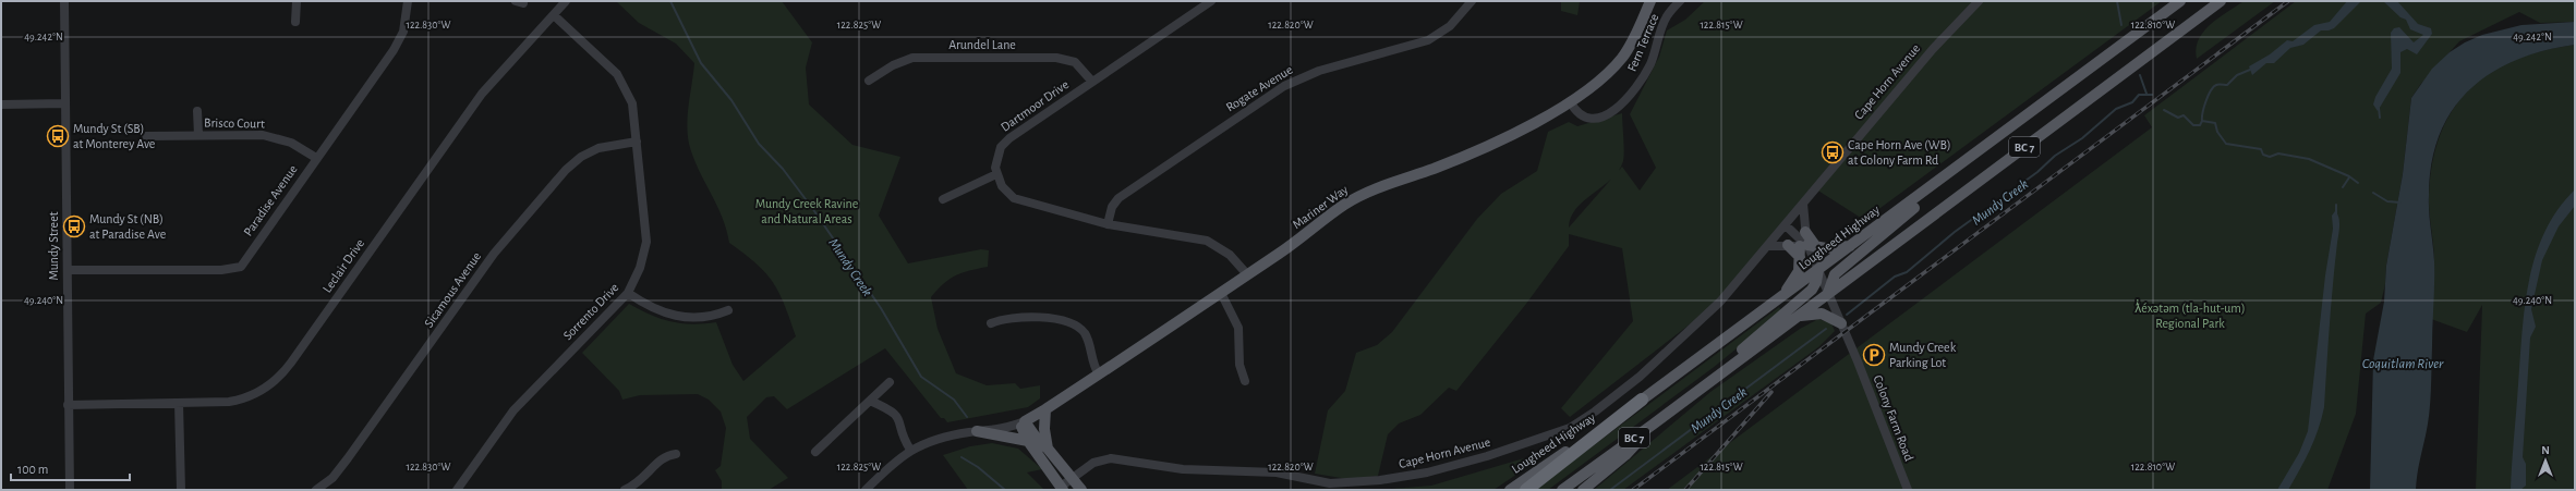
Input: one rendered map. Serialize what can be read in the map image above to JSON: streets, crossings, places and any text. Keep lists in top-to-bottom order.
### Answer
{
  "streets": {
    "main road": ["BC 7", "Mariner Way", "Lougheed Highway"],
    "street": [
      "Fern Terrace",
      "Arundel Lane",
      "Cape Horn Avenue",
      "Rogate Avenue",
      "Dartmoor Drive",
      "Brisco Court",
      "Paradise Avenue",
      "Mundy Street",
      "Leclair Drive",
      "Sicamous Avenue",
      "Sorrento Drive",
      "Colony Farm Road"
    ]
  },
  "crossings": [
    ["Fern Terrace", "Mariner Way"],
    ["Arundel Lane", "Dartmoor Drive"],
    ["Cape Horn Avenue", "Colony Farm Road"],
    ["Brisco Court", "Paradise Avenue"],
    ["BC 7", "Colony Farm Road"],
    ["Paradise Avenue", "Mundy Street"],
    ["Lougheed Highway", "Colony Farm Road"],
    ["Mundy Street", "Leclair Drive"],
    ["Leclair Drive", "Sorrento Drive"],
    ["Sicamous Avenue", "Sorrento Drive"]
  ],
  "water": ["Mundy Creek", "Coquitlam River"],
  "parks": ["Mundy Creek Ravine and Natural Areas", "ƛ̓éxətəm (tla-hut-um) Regional Park"],
  "places": {
    "bus stop": ["Mundy St (SB) at Monterey Ave", "Cape Horn Ave (WB) at Colony Farm Rd", "Mundy St (NB) at Paradise Ave"],
    "parking": ["Mundy Creek Parking Lot"]
  },
  "scale_bar": "100 m",
  "north": "top",
  "coordinates": [
    "122.830°W",
    "122.825°W",
    "122.820°W",
    "122.815°W",
    "122.810°W",
    "49.242°N",
    "49.240°N"
  ]
}
